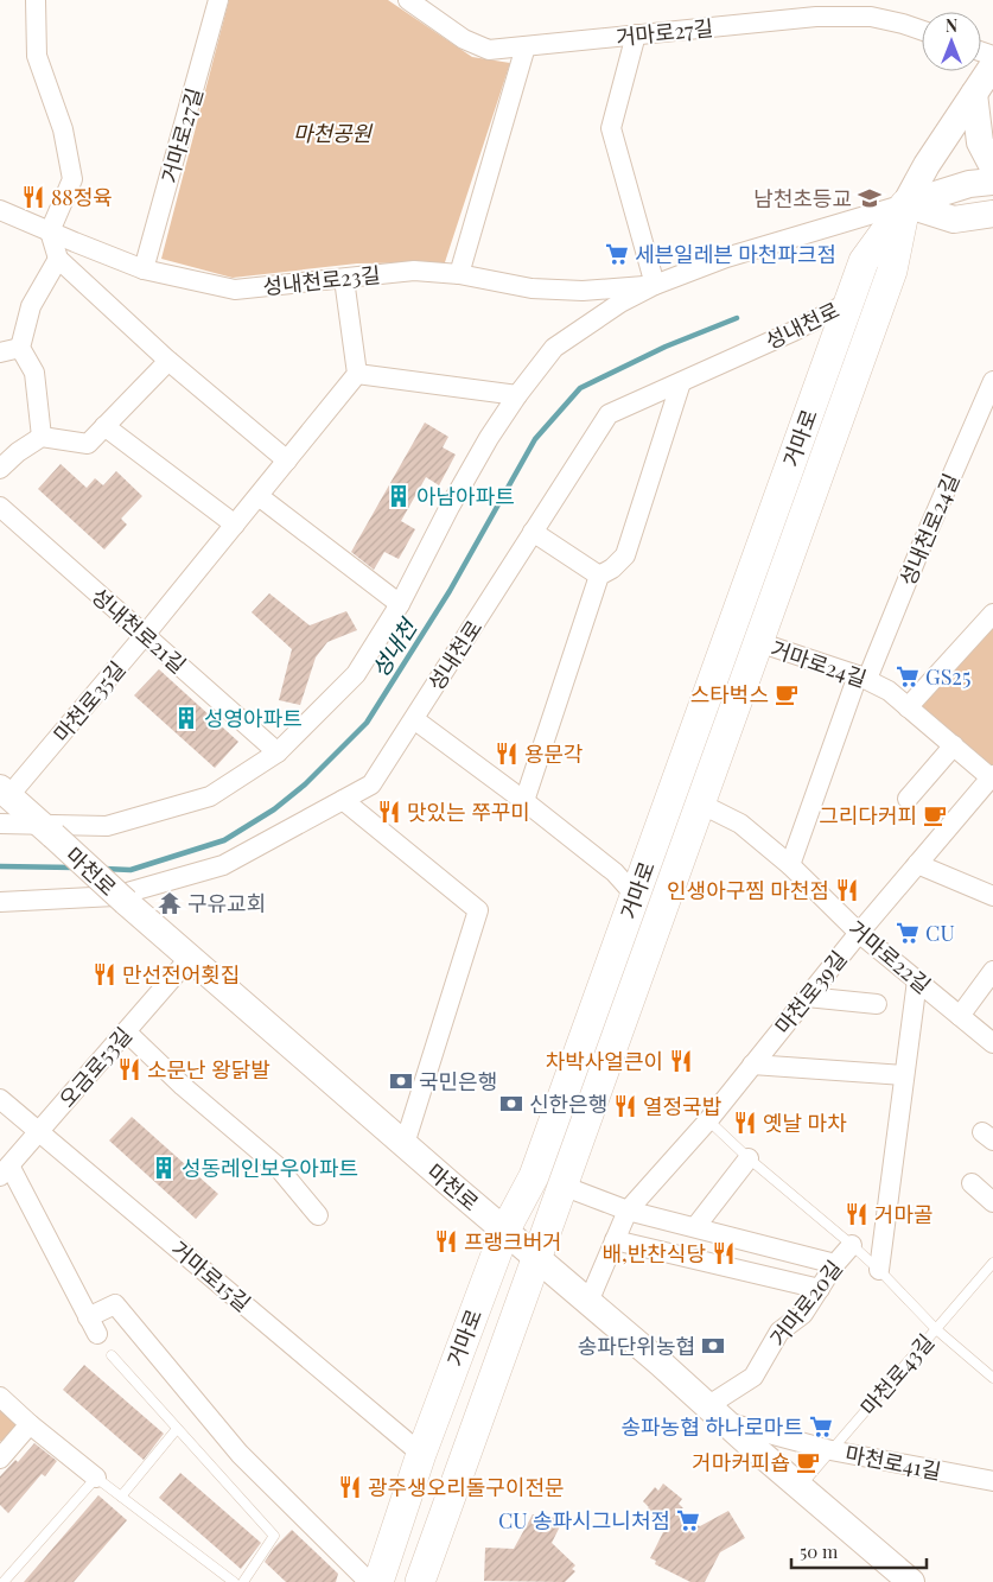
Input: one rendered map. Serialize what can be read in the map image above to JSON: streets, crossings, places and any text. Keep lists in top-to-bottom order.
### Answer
{
  "streets": {
    "main road": ["거마로"],
    "street": [
      "거마로27길",
      "성내천로23길",
      "성내천로",
      "성내천로24길",
      "성내천로21길",
      "거마로24길",
      "마천로35길",
      "마천로",
      "거마로22길",
      "마천로39길",
      "오금로53길",
      "거마로15길",
      "거마로20길",
      "마천로41길"
    ],
    "lane": ["마천로43길"]
  },
  "crossings": [
    ["거마로27길", "성내천로23길"],
    ["성내천로", "거마로"],
    ["거마로", "거마로24길"],
    ["거마로", "마천로"],
    ["거마로", "거마로22길"],
    ["거마로", "거마로15길"],
    ["성내천로24길", "거마로24길"],
    ["성내천로24길", "거마로22길"],
    ["성내천로21길", "마천로35길"],
    ["거마로24길", "마천로39길"],
    ["마천로35길", "마천로"],
    ["마천로", "마천로39길"],
    ["마천로", "오금로53길"],
    ["마천로", "거마로20길"],
    ["마천로", "마천로43길"],
    ["마천로", "마천로41길"],
    ["거마로22길", "마천로39길"],
    ["마천로39길", "거마로20길"],
    ["오금로53길", "거마로15길"],
    ["거마로20길", "마천로43길"],
    ["거마로20길", "마천로41길"],
    ["마천로43길", "마천로41길"]
  ],
  "water": ["성내천"],
  "parks": ["마천공원"],
  "places": {
    "restaurant": [
      "88정육",
      "용문각",
      "맛있는 쭈꾸미",
      "인생아구찜 마천점",
      "만선전어횟집",
      "차박사얼큰이",
      "소문난 왕닭발",
      "열정국밥",
      "옛날 마차",
      "거마골",
      "프랭크버거",
      "배,반찬식당",
      "광주생오리돌구이전문"
    ],
    "school or university": ["남천초등교"],
    "supermarket": [
      "세븐일레븐 마천파크점",
      "GS25",
      "CU",
      "송파농협 하나로마트",
      "CU 송파시그니처점"
    ],
    "building": ["아남아파트", "성영아파트", "성동레인보우아파트"],
    "cafe": ["스타벅스", "그리다커피", "거마커피숍"],
    "temple": ["구유교회"],
    "bank": ["국민은행", "신한은행", "송파단위농협"]
  },
  "scale_bar": "50 m",
  "north": "top"
}
